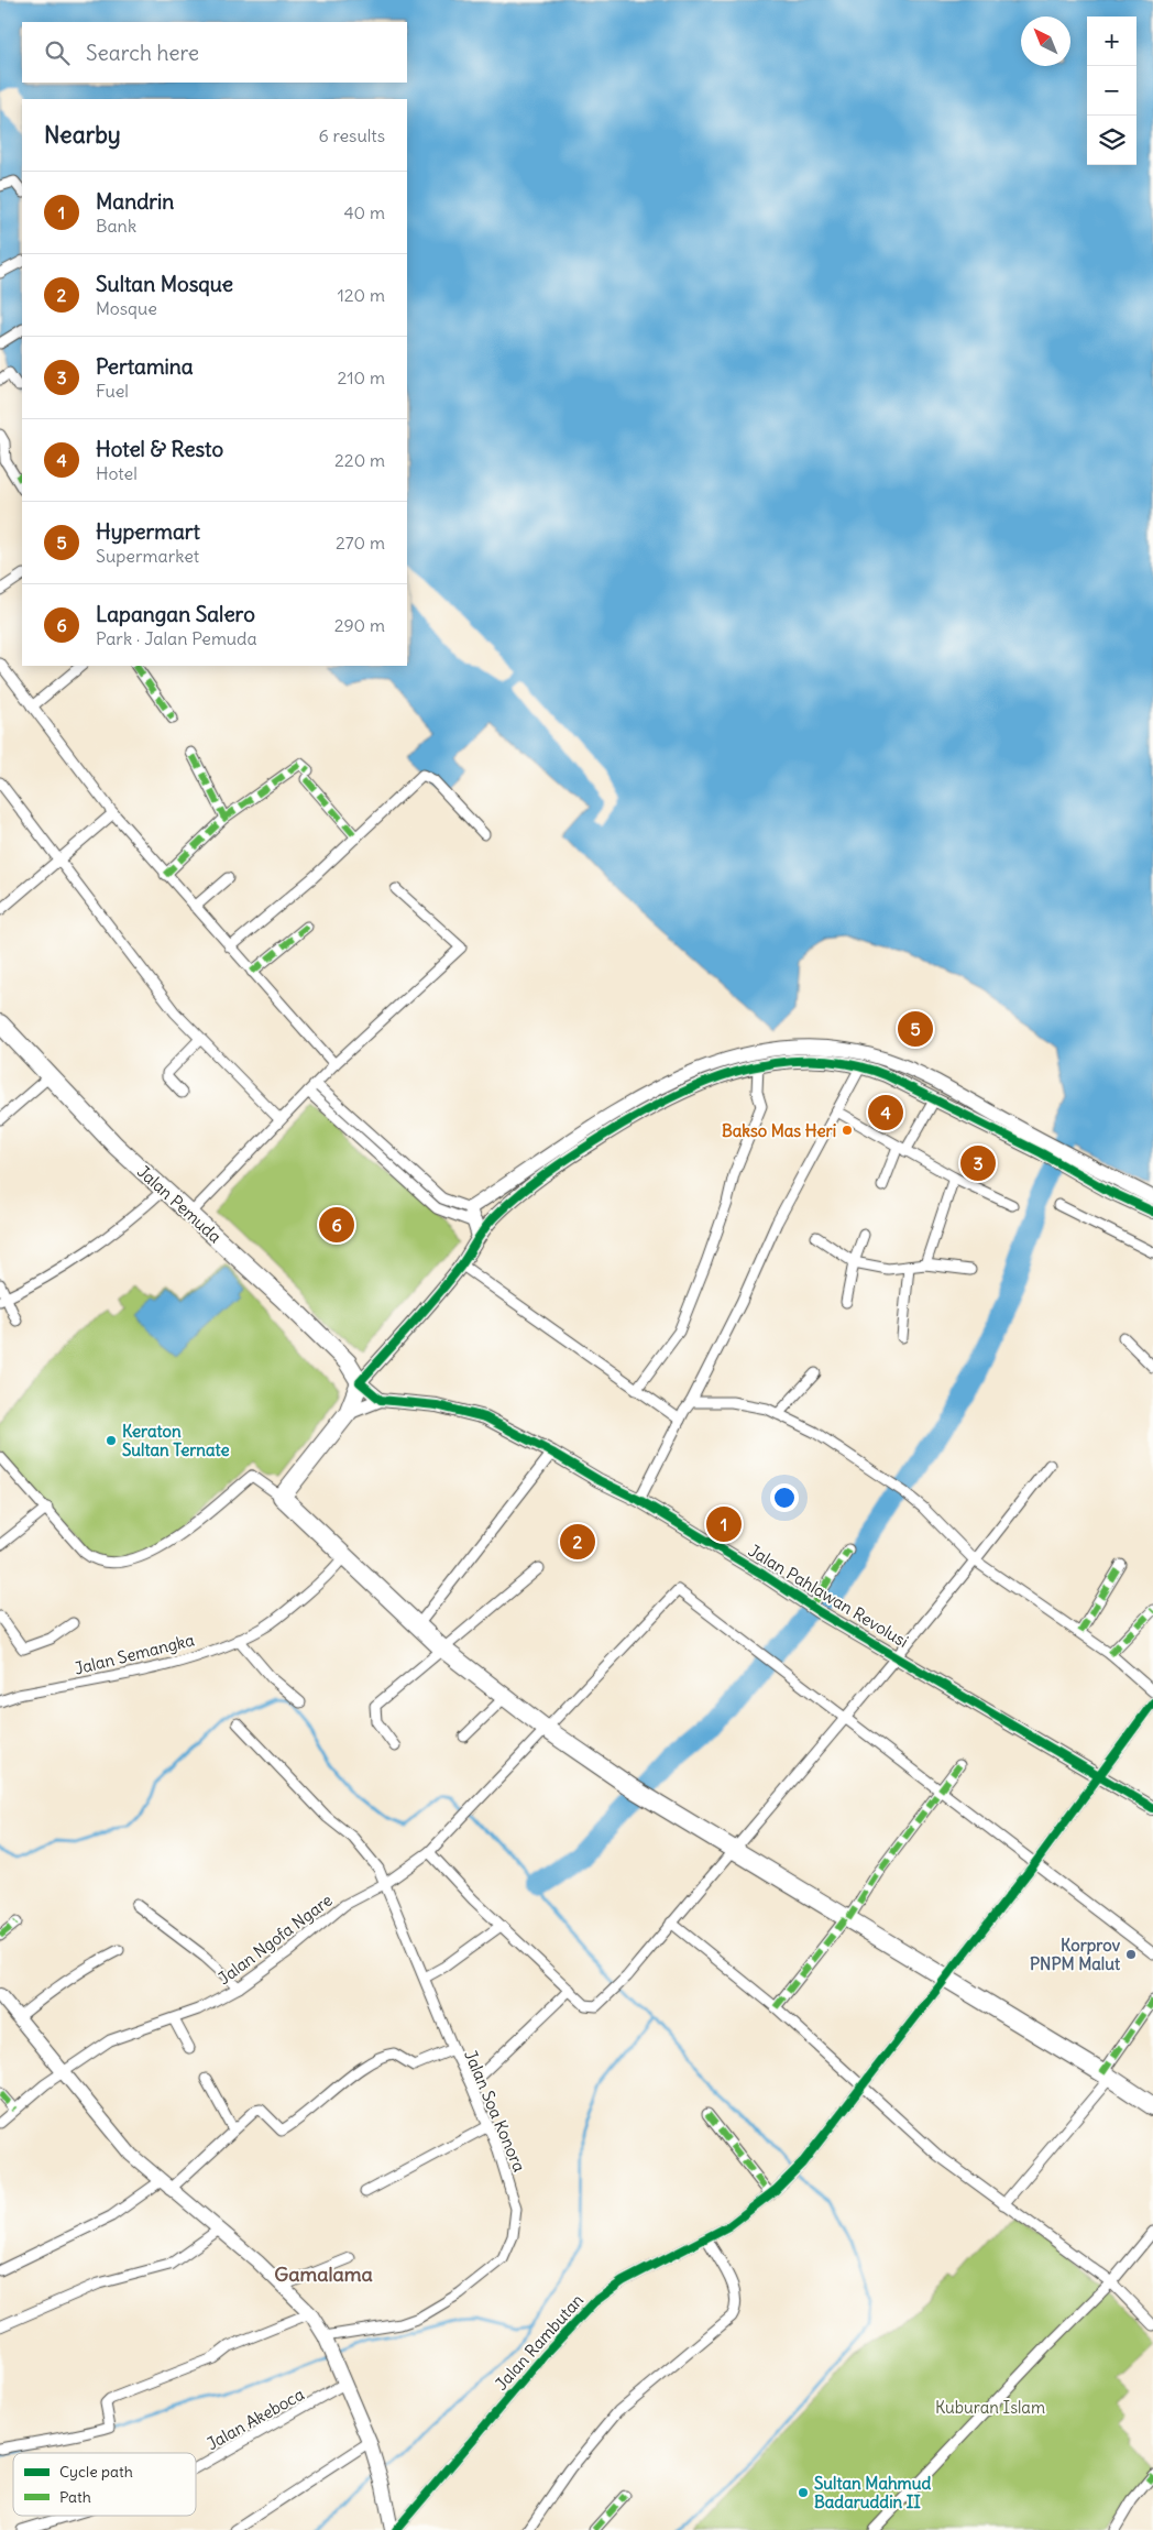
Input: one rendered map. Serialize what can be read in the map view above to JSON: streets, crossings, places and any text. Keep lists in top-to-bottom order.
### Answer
{
  "streets": {
    "highway": ["Jalan Pemuda"],
    "street": [
      "Jalan Pahlawan Revolusi",
      "Jalan Semangka",
      "Jalan Ngofa Ngare",
      "Jalan Soa Konora",
      "Jalan Rambutan",
      "Jalan Akeboca"
    ]
  },
  "crossings": [
    ["Jalan Pahlawan Revolusi", "Jalan Rambutan"],
    ["Jalan Ngofa Ngare", "Jalan Soa Konora"]
  ],
  "districts": ["Gamalama"],
  "parks": ["Kuburan Islam"],
  "places": [
    "Bakso Mas Heri",
    "Keraton Sultan Ternate",
    "Korprov PNPM Malut",
    "Sultan Mahmud Badaruddin II"
  ],
  "legend": ["Cycle path", "Path"],
  "north": "top left",
  "page": {
    "map_buttons": ["+", "−"],
    "search": "Search here",
    "heading": ["Nearby", "6 results"],
    "list": [
      {
        "mark": "1",
        "name": "Mandrin",
        "note": "Bank",
        "value": "40 m"
      },
      {
        "mark": "2",
        "name": "Sultan Mosque",
        "note": "Mosque",
        "value": "120 m"
      },
      {
        "mark": "3",
        "name": "Pertamina",
        "note": "Fuel",
        "value": "210 m"
      },
      {
        "mark": "4",
        "name": "Hotel & Resto",
        "note": "Hotel",
        "value": "220 m"
      },
      {
        "mark": "5",
        "name": "Hypermart",
        "note": "Supermarket",
        "value": "270 m"
      },
      {
        "mark": "6",
        "name": "Lapangan Salero",
        "note": "Park · Jalan Pemuda",
        "value": "290 m"
      }
    ],
    "pins": [
      "5",
      "4",
      "3",
      "6",
      "1",
      "2"
    ]
  }
}
